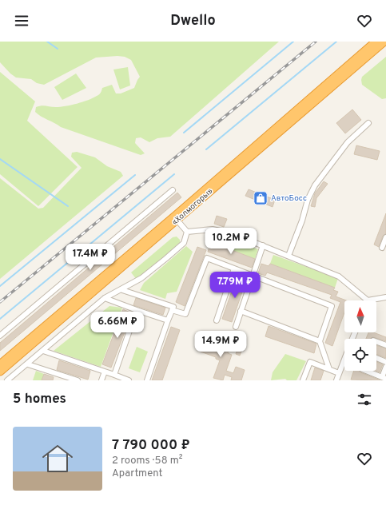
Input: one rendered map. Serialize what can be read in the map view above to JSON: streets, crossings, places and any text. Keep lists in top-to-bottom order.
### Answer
{
  "streets": {
    "highway": ["«Холмогоры»"]
  },
  "places": {
    "shop": ["АвтоБосс"]
  },
  "north": "top",
  "page": {
    "header": "Dwello",
    "price": [
      "10.2M ₽",
      "17.4M ₽",
      "7.79M ₽",
      "6.66M ₽",
      "14.9M ₽"
    ],
    "heading": "5 homes",
    "list": [
      {
        "name": "7 790 000 ₽",
        "note": "2 rooms · 58 m² · Apartment"
      }
    ]
  }
}
